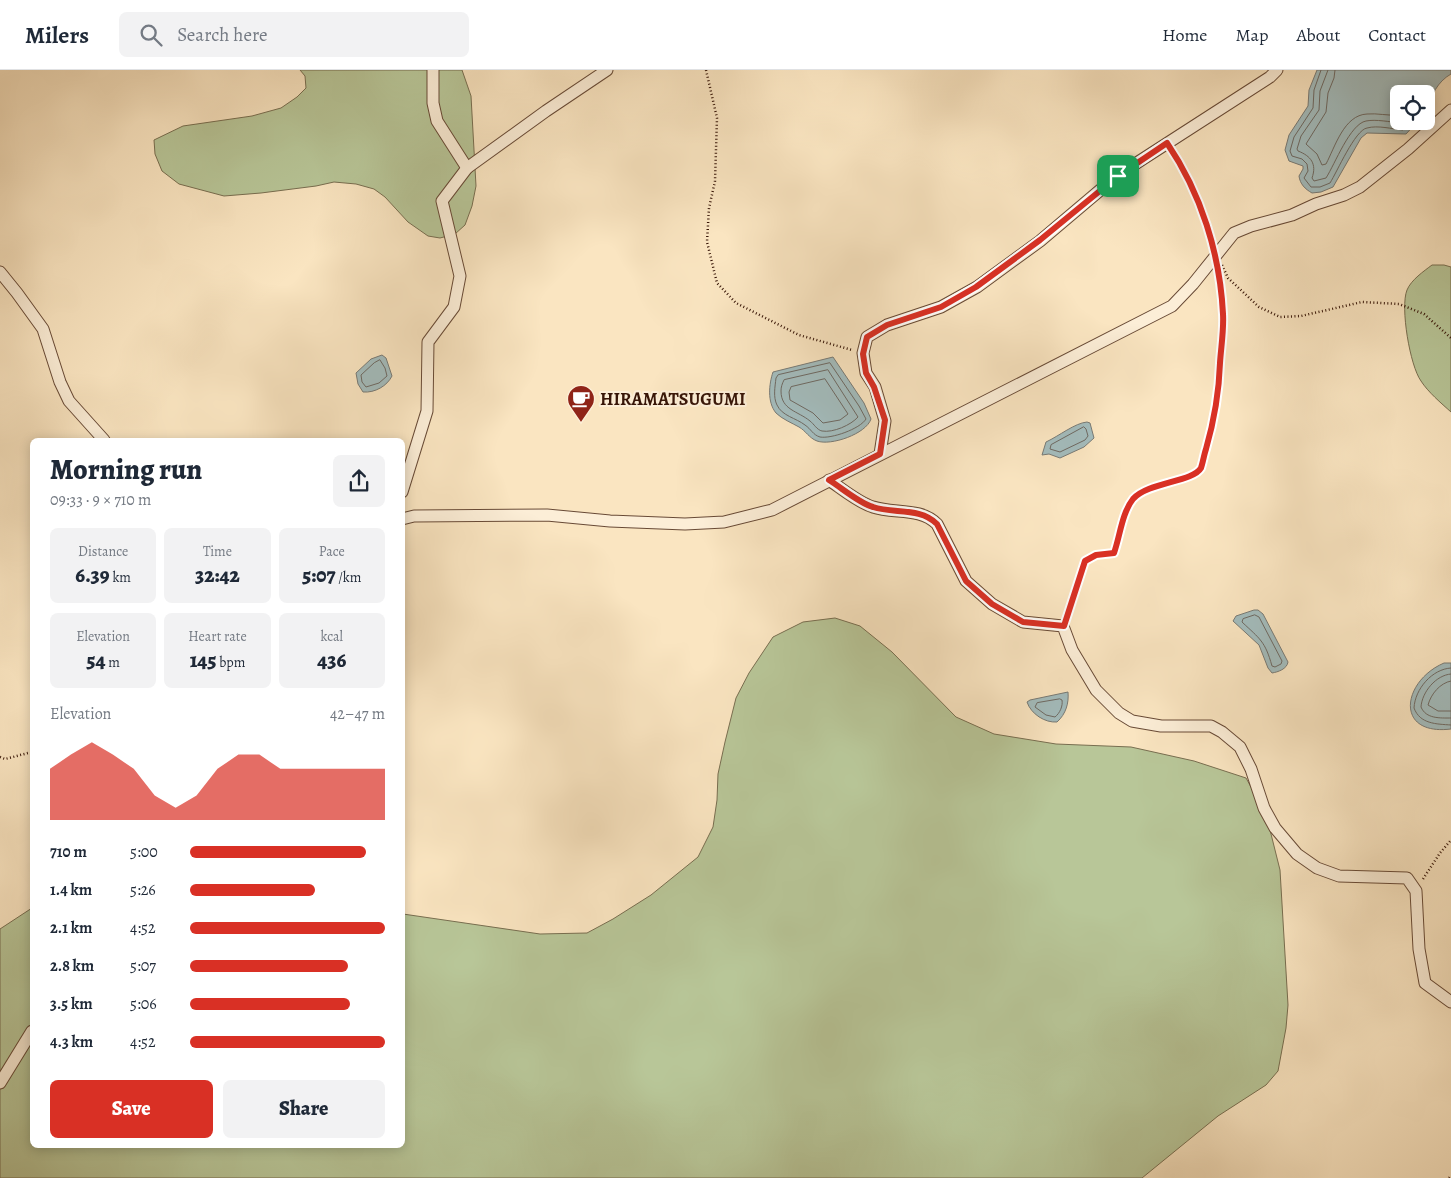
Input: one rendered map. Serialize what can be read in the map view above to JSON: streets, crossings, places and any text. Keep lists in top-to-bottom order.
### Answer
{
  "places": {
    "cafe": ["HIRAMATSUGUMI"]
  },
  "page": {
    "header": "Milers",
    "search": "Search here",
    "nav": [
      "Home",
      "Map",
      "About",
      "Contact"
    ],
    "heading": ["Morning run", "09:33 · 9 × 710 m"],
    "stats": [
      ["Distance", "6.39 km"],
      ["Time", "32:42"],
      ["Pace", "5:07 /km"],
      ["Elevation", "54 m"],
      ["Heart rate", "145 bpm"],
      ["kcal", "436"]
    ],
    "chart": ["Elevation", "42–47 m"],
    "list": [
      {
        "name": "710 m",
        "note": "5:00"
      },
      {
        "name": "1.4 km",
        "note": "5:26"
      },
      {
        "name": "2.1 km",
        "note": "4:52"
      },
      {
        "name": "2.8 km",
        "note": "5:07"
      },
      {
        "name": "3.5 km",
        "note": "5:06"
      },
      {
        "name": "4.3 km",
        "note": "4:52"
      }
    ],
    "buttons": ["Save", "Share"]
  }
}
